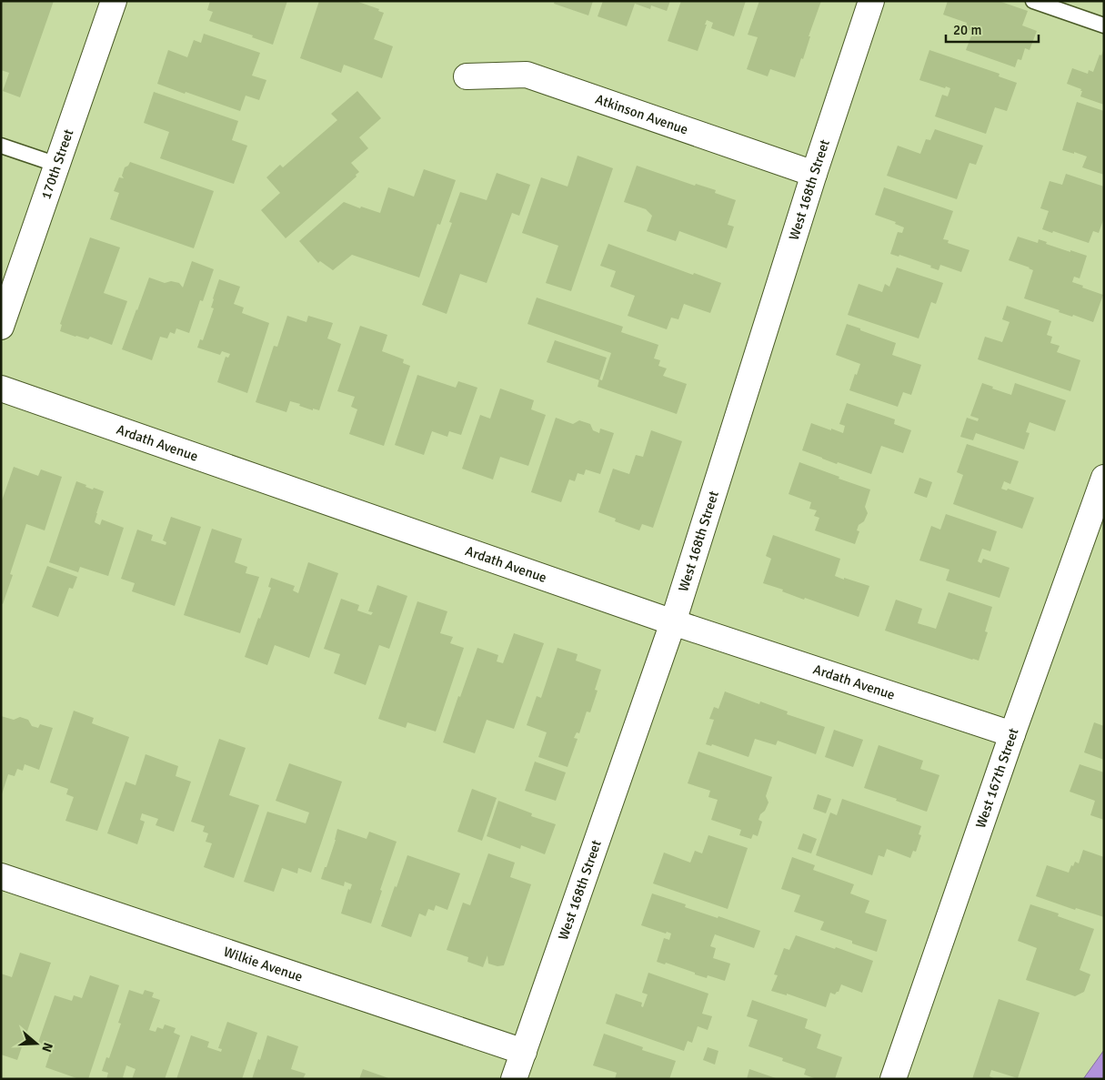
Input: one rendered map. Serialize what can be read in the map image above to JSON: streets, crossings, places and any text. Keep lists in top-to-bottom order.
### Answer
{
  "streets": {
    "street": [
      "Atkinson Avenue",
      "170th Street",
      "West 168th Street",
      "Ardath Avenue",
      "West 167th Street",
      "Wilkie Avenue"
    ]
  },
  "crossings": [
    ["Atkinson Avenue", "West 168th Street"],
    ["West 168th Street", "Ardath Avenue"],
    ["West 168th Street", "Wilkie Avenue"],
    ["Ardath Avenue", "West 167th Street"]
  ],
  "scale_bar": "20 m",
  "north": "right"
}
